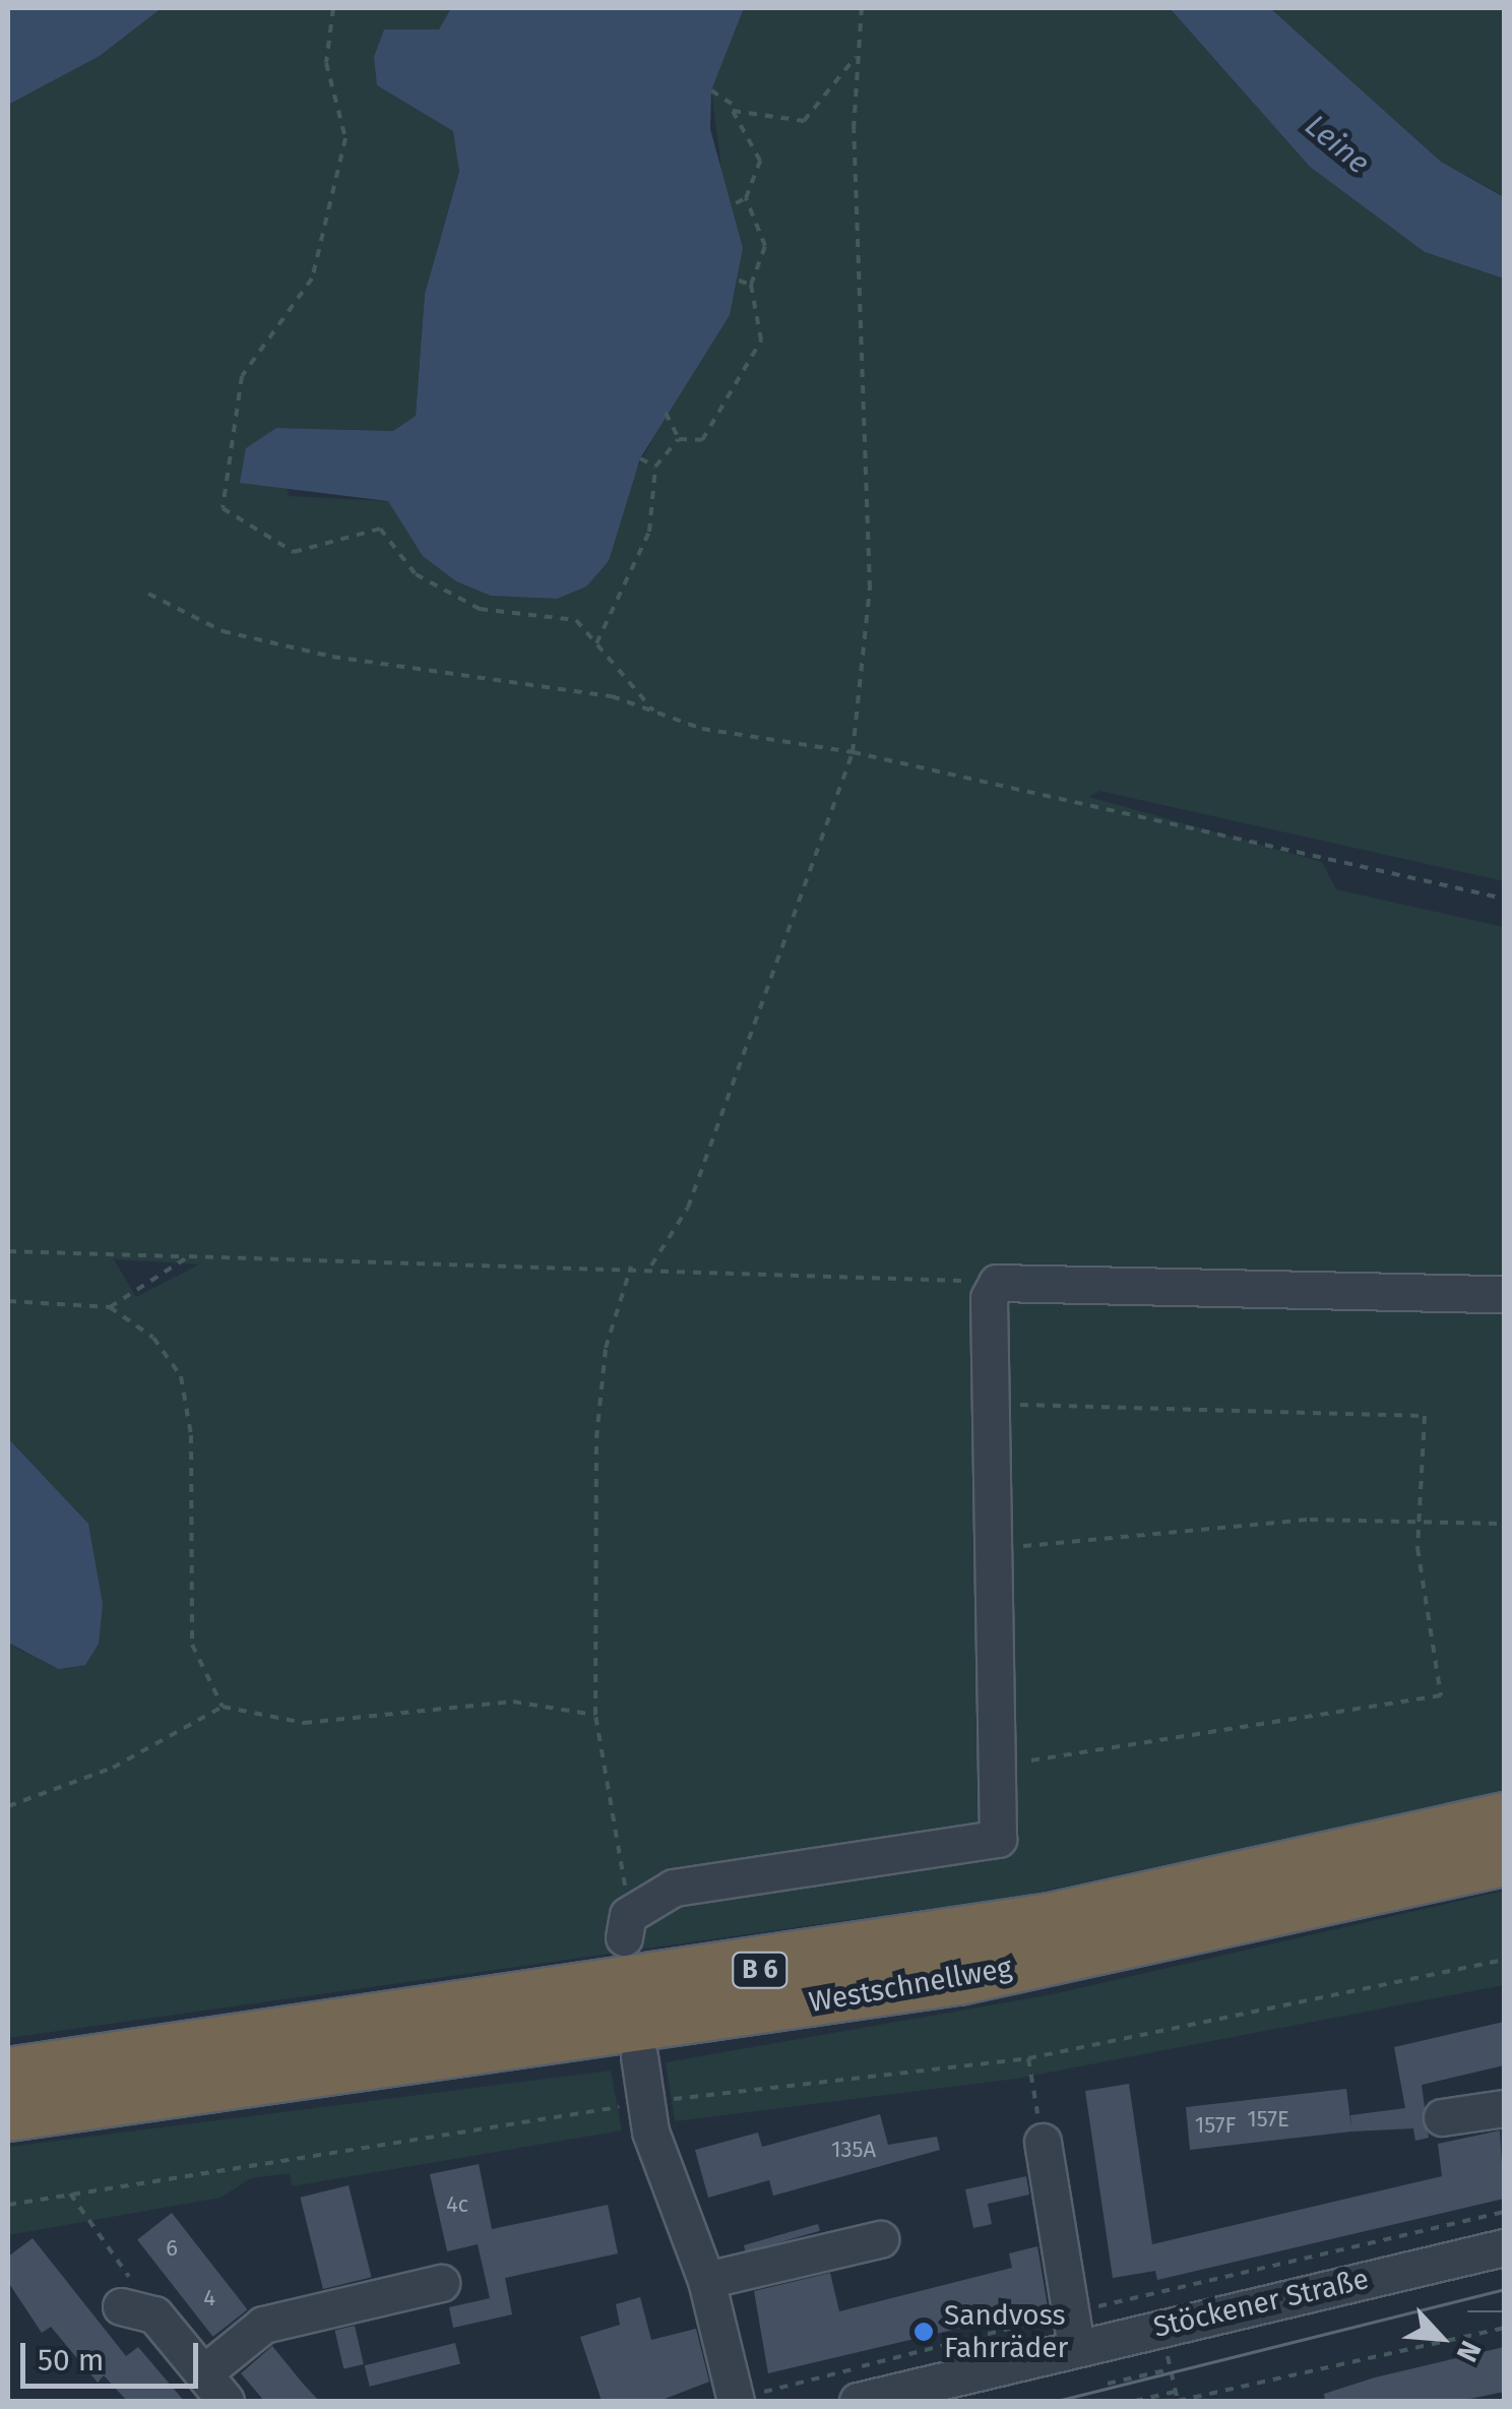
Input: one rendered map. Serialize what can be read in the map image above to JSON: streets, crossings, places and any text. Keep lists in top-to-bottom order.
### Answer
{
  "streets": {
    "highway": ["B 6", "Westschnellweg"],
    "street": ["Stöckener Straße"]
  },
  "water": ["Leine"],
  "places": ["Sandvoss Fahrräder"],
  "house_numbers": [
    "157E",
    "157F",
    "135A",
    "4c",
    "6",
    "4"
  ],
  "scale_bar": "50 m",
  "north": "bottom right"
}
